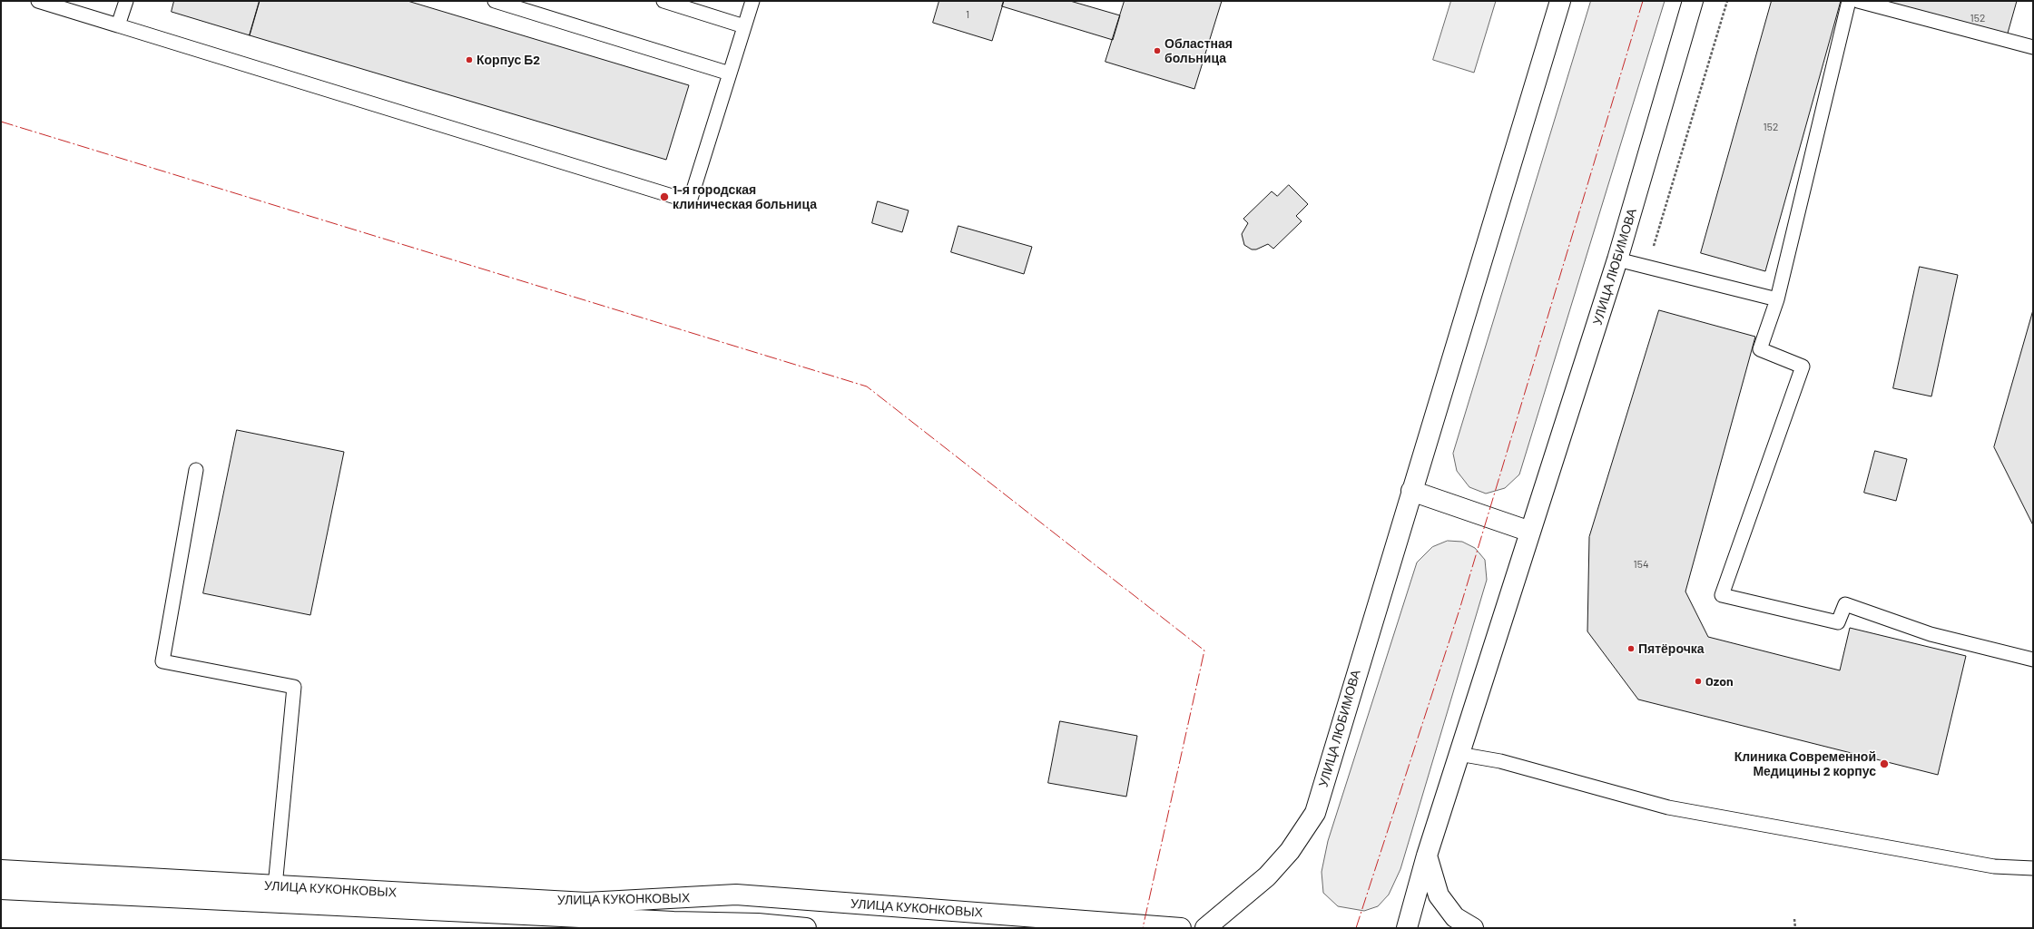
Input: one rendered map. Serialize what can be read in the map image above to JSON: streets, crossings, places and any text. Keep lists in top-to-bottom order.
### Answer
{
  "streets": {
    "main road": ["УЛИЦА ЛЮБИМОВА", "УЛИЦА КУКОНКОВЫХ"]
  },
  "places": [
    "Областная больница",
    "Корпус Б2",
    "1-я городская клиническая больница",
    "Пятёрочка",
    "Ozon",
    "Клиника Современной Медицины 2 корпус"
  ],
  "house_numbers": [
    "1",
    "152",
    "152",
    "154"
  ]
}
